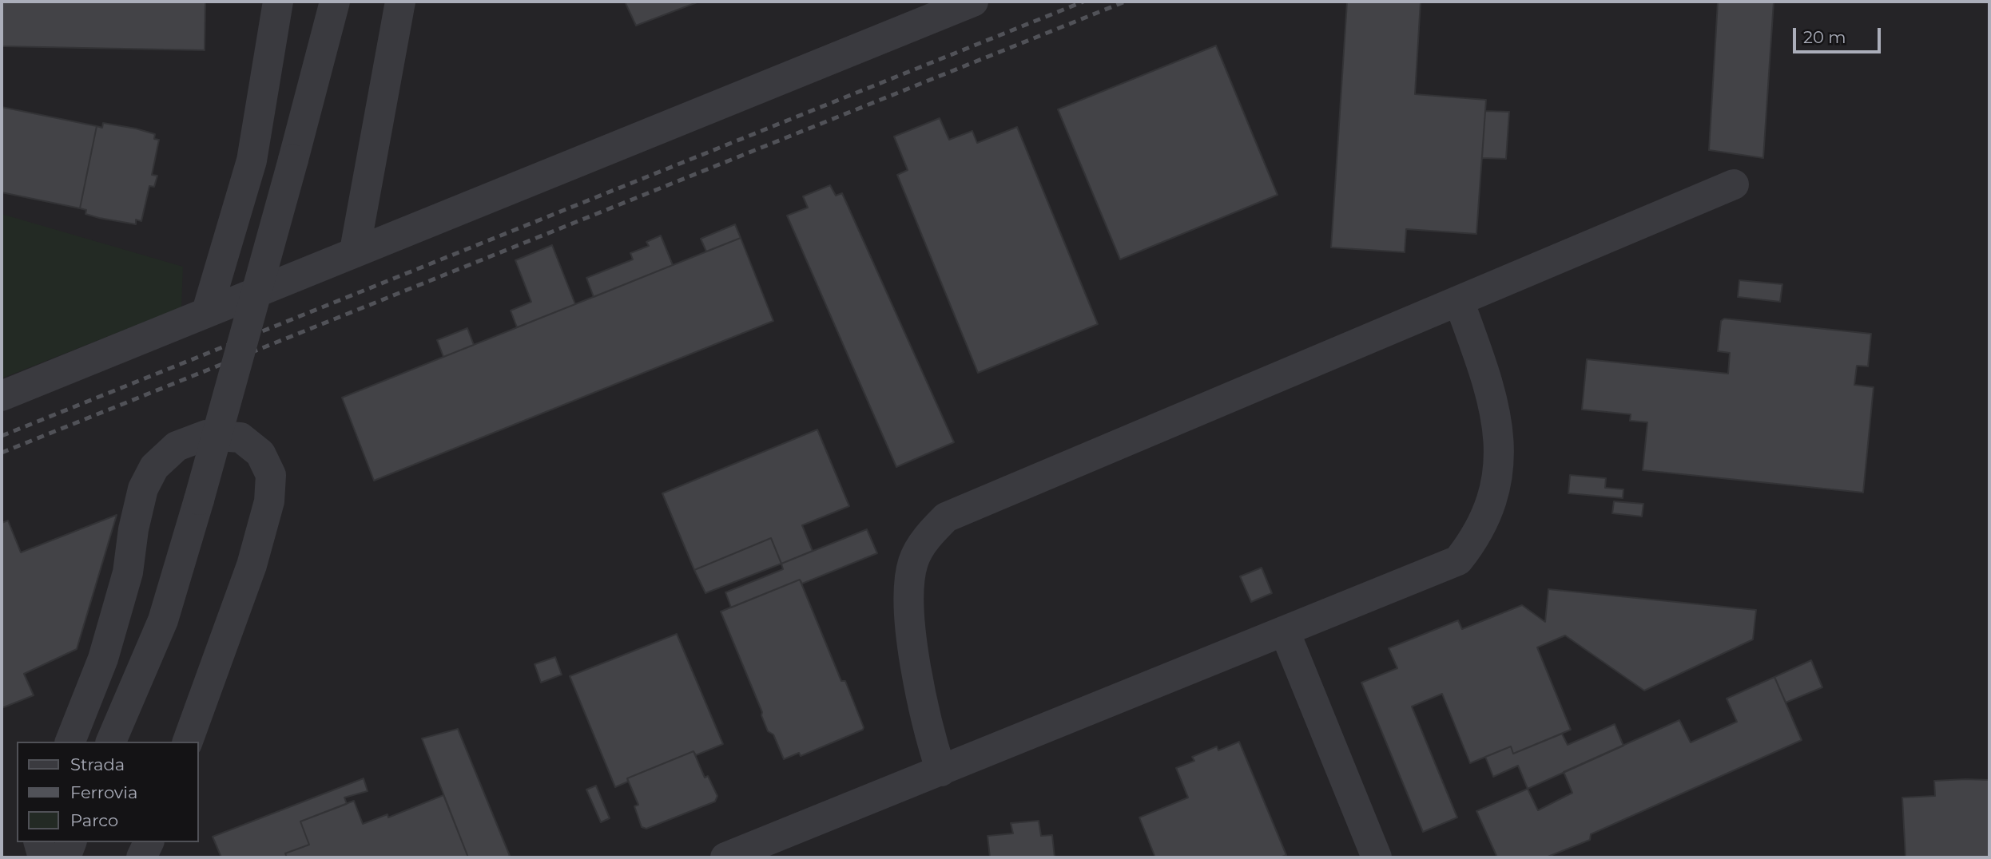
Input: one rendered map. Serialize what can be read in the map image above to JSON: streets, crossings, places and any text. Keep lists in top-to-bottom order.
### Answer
{
  "legend": ["Strada", "Ferrovia", "Parco"],
  "scale_bar": "20 m"
}
